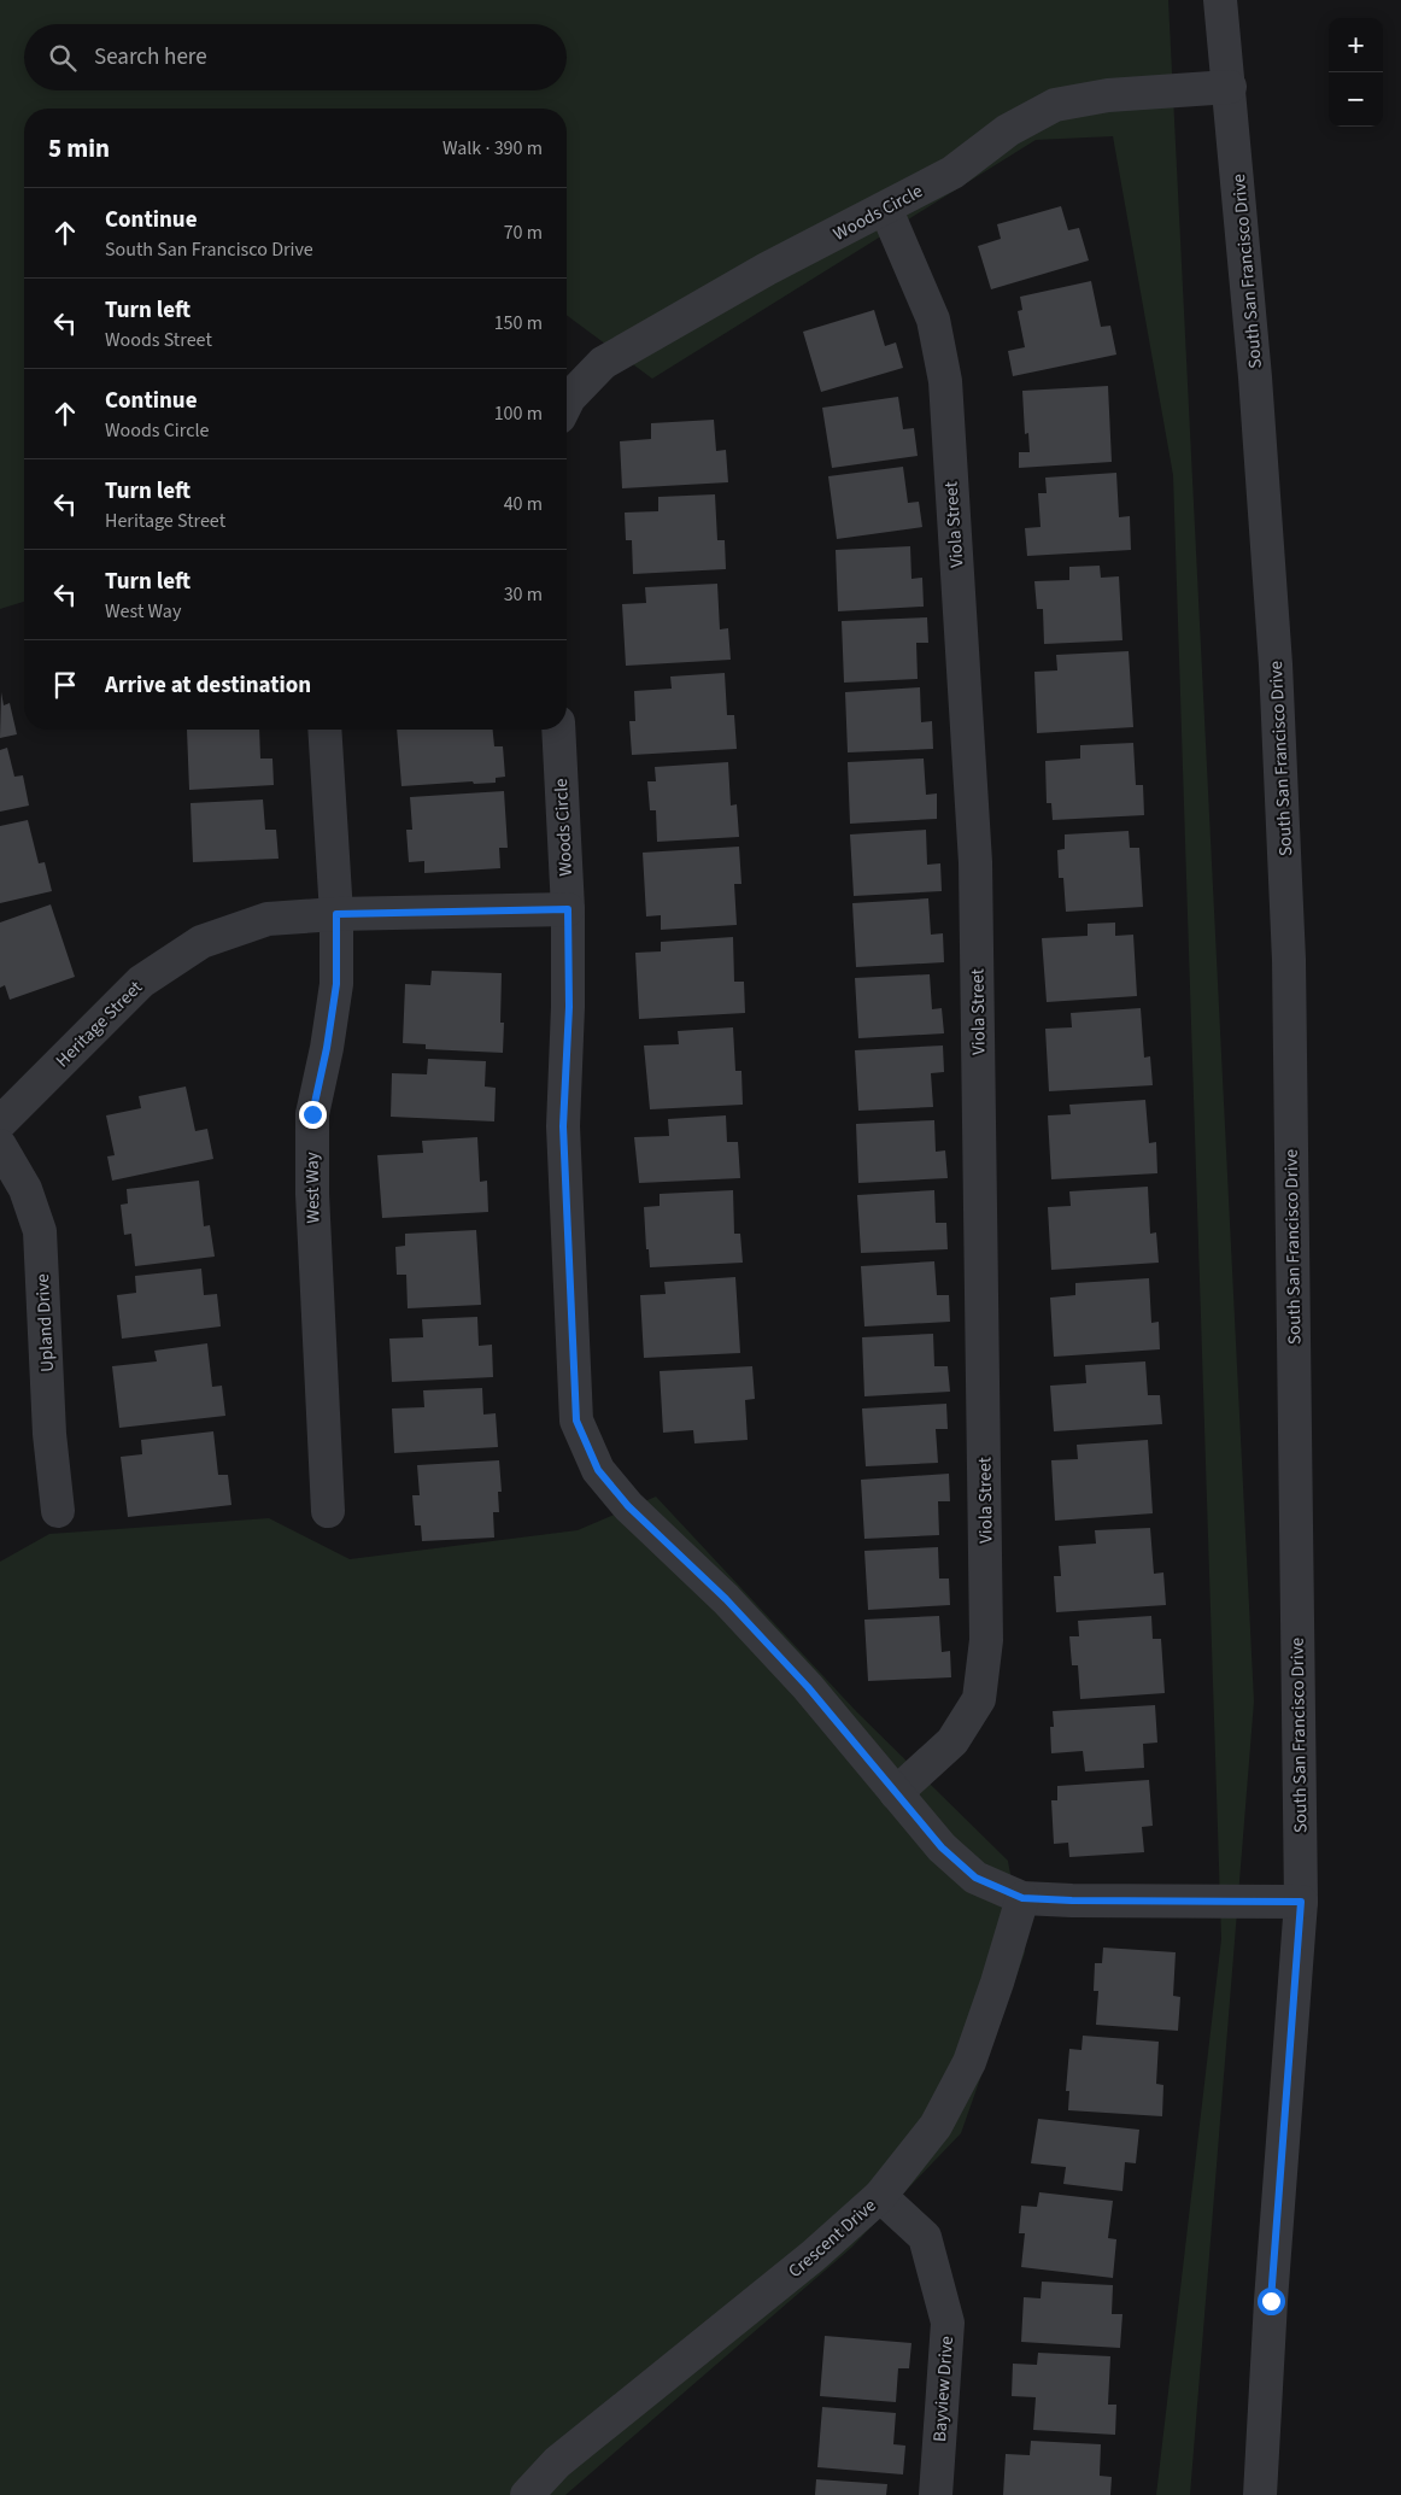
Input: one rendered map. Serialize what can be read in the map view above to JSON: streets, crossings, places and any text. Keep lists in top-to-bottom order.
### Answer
{
  "streets": {
    "street": [
      "Woods Circle",
      "South San Francisco Drive",
      "Viola Street",
      "Heritage Street",
      "West Way",
      "Upland Drive",
      "Crescent Drive",
      "Bayview Drive"
    ]
  },
  "crossings": [
    ["Woods Circle", "South San Francisco Drive"],
    ["Woods Circle", "Viola Street"],
    ["Woods Circle", "Heritage Street"],
    ["Woods Circle", "Crescent Drive"],
    ["Heritage Street", "West Way"],
    ["Crescent Drive", "Bayview Drive"]
  ],
  "page": {
    "map_buttons": ["+", "−"],
    "search": "Search here",
    "heading": ["5 min", "Walk · 390 m"],
    "list": [
      ["Continue", "South San Francisco Drive", "70 m"],
      ["Turn left", "Woods Street", "150 m"],
      ["Continue", "Woods Circle", "100 m"],
      ["Turn left", "Heritage Street", "40 m"],
      ["Turn left", "West Way", "30 m"],
      "Arrive at destination"
    ]
  }
}
